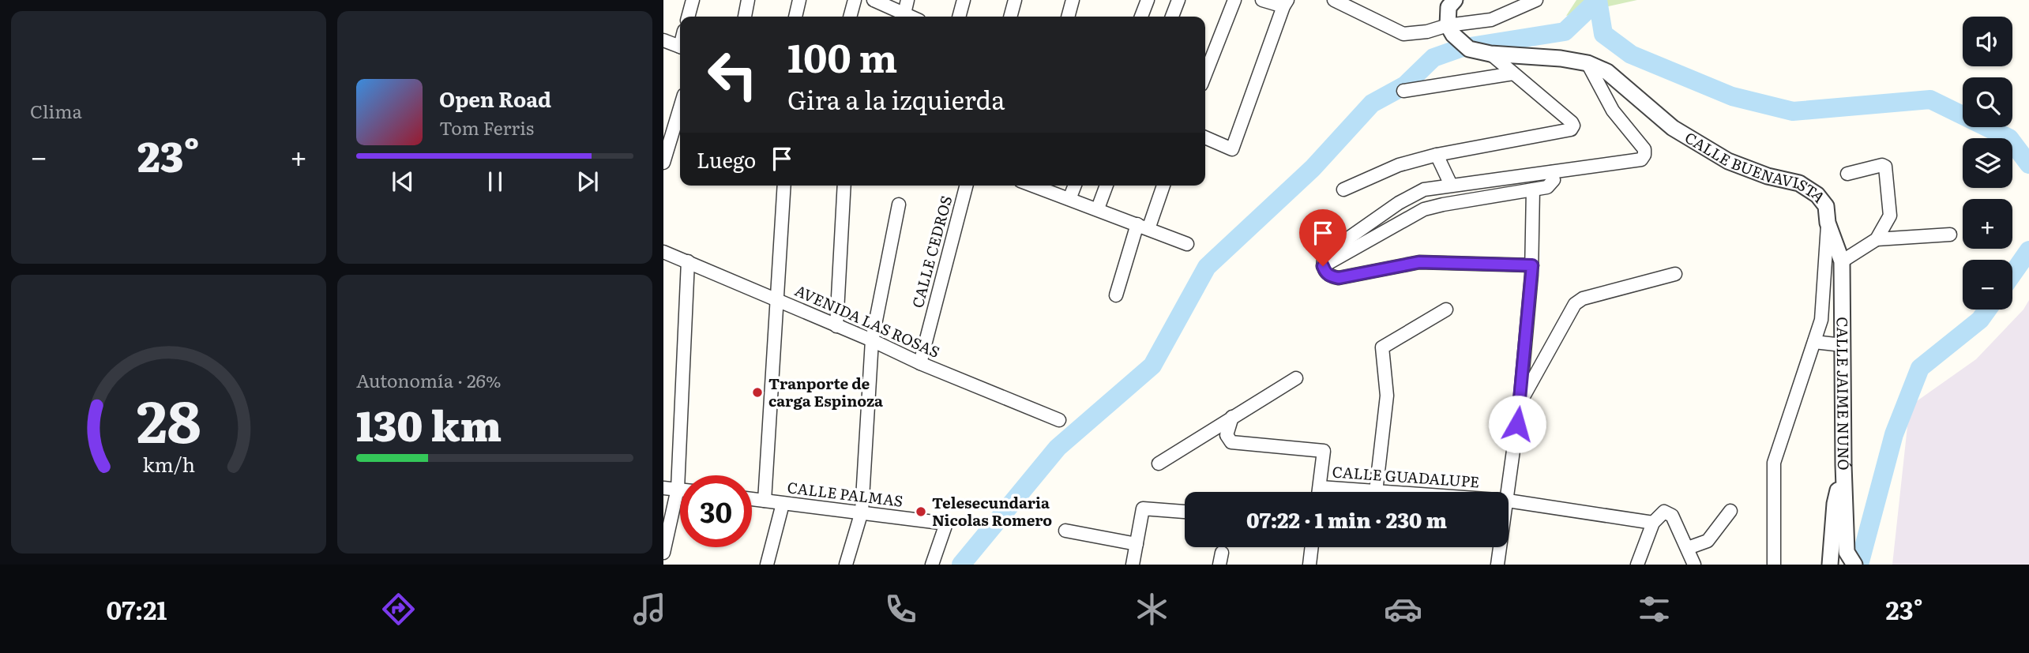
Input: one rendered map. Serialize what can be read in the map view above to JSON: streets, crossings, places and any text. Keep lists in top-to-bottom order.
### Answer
{
  "streets": {
    "street": [
      "CALLE BUENAVISTA",
      "CALLE CEDROS",
      "AVENIDA LAS ROSAS",
      "CALLE JAIME NUNÓ",
      "CALLE GUADALUPE",
      "CALLE PALMAS"
    ]
  },
  "crossings": [
    ["CALLE BUENAVISTA", "CALLE JAIME NUNÓ"],
    ["CALLE CEDROS", "AVENIDA LAS ROSAS"]
  ],
  "places": ["Tranporte de carga Espinoza", "Telesecundaria Nicolas Romero"],
  "page": {
    "tile": [
      "Clima",
      ["Autonomía · 26%", "130 km"]
    ],
    "map_buttons": ["+", "−"],
    "turn": ["100 m", "Gira a la izquierda"],
    "song": ["Open Road", "Tom Ferris"],
    "heat": ["−", "23°", "+"],
    "then": "Luego",
    "limit": "30",
    "trip": "07:22 · 1 min · 230 m",
    "tabs": ["07:21", "23°"],
    "gauge": ["28", "km/h"]
  }
}
